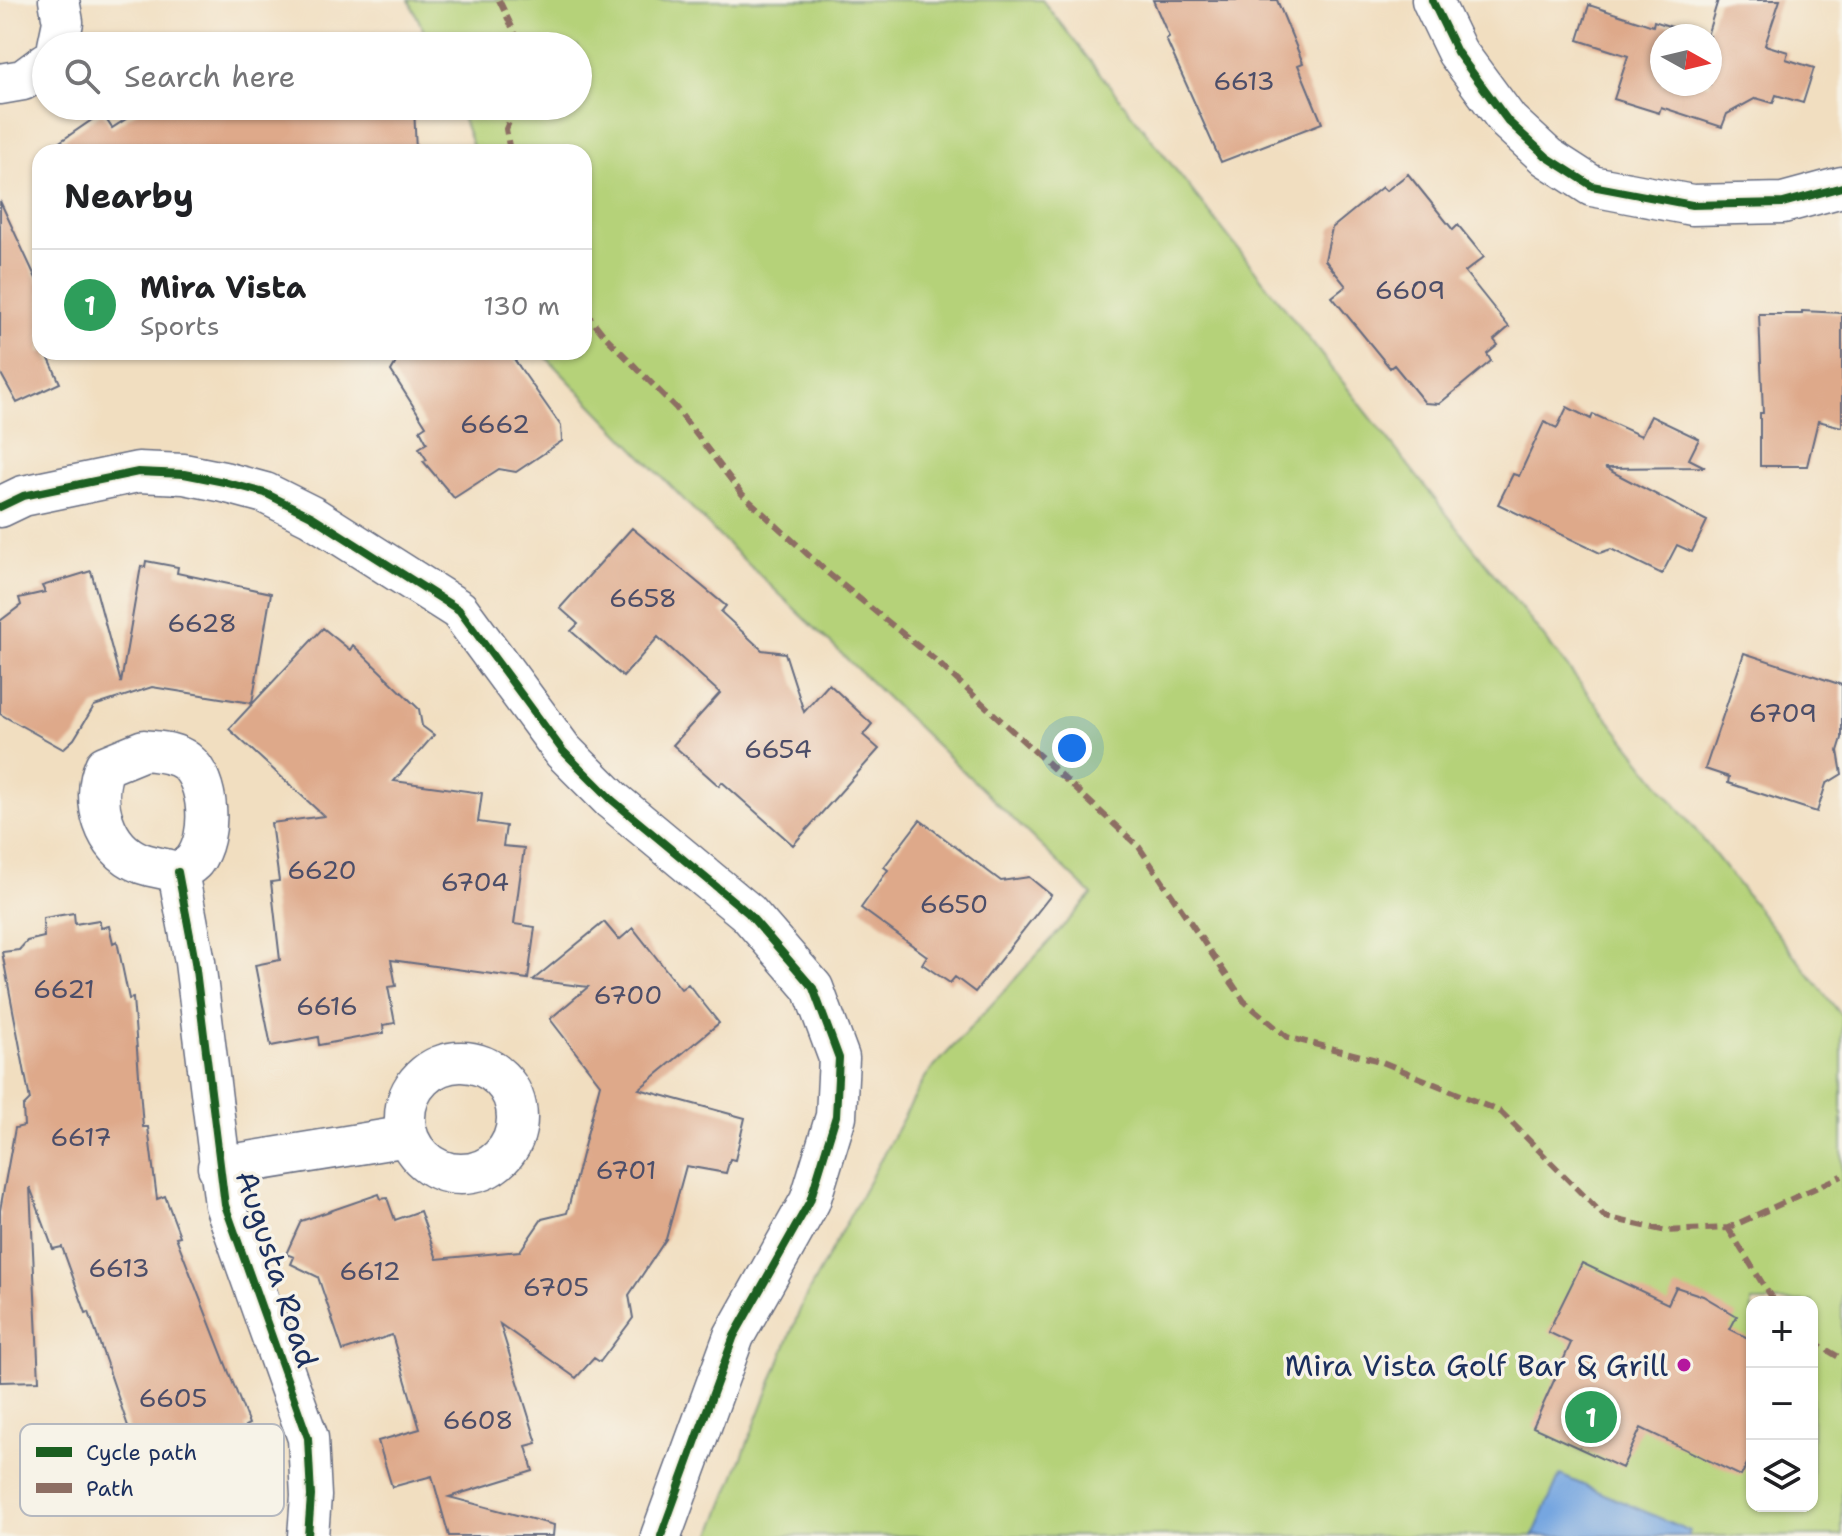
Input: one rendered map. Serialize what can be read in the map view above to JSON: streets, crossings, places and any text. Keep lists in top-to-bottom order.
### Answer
{
  "streets": {
    "street": ["Augusta Road"]
  },
  "places": ["Mira Vista Golf Bar & Grill"],
  "house_numbers": [
    "6613",
    "6609",
    "6662",
    "6658",
    "6628",
    "6709",
    "6654",
    "6620",
    "6704",
    "6650",
    "6621",
    "6700",
    "6616",
    "6617",
    "6701",
    "6613",
    "6612",
    "6705",
    "6605",
    "6608"
  ],
  "legend": ["Cycle path", "Path"],
  "north": "right",
  "page": {
    "search": "Search here",
    "heading": "Nearby",
    "list": [
      {
        "mark": "1",
        "name": "Mira Vista",
        "note": "Sports",
        "value": "130 m"
      }
    ],
    "map_buttons": ["+", "−"],
    "pins": "1"
  }
}
